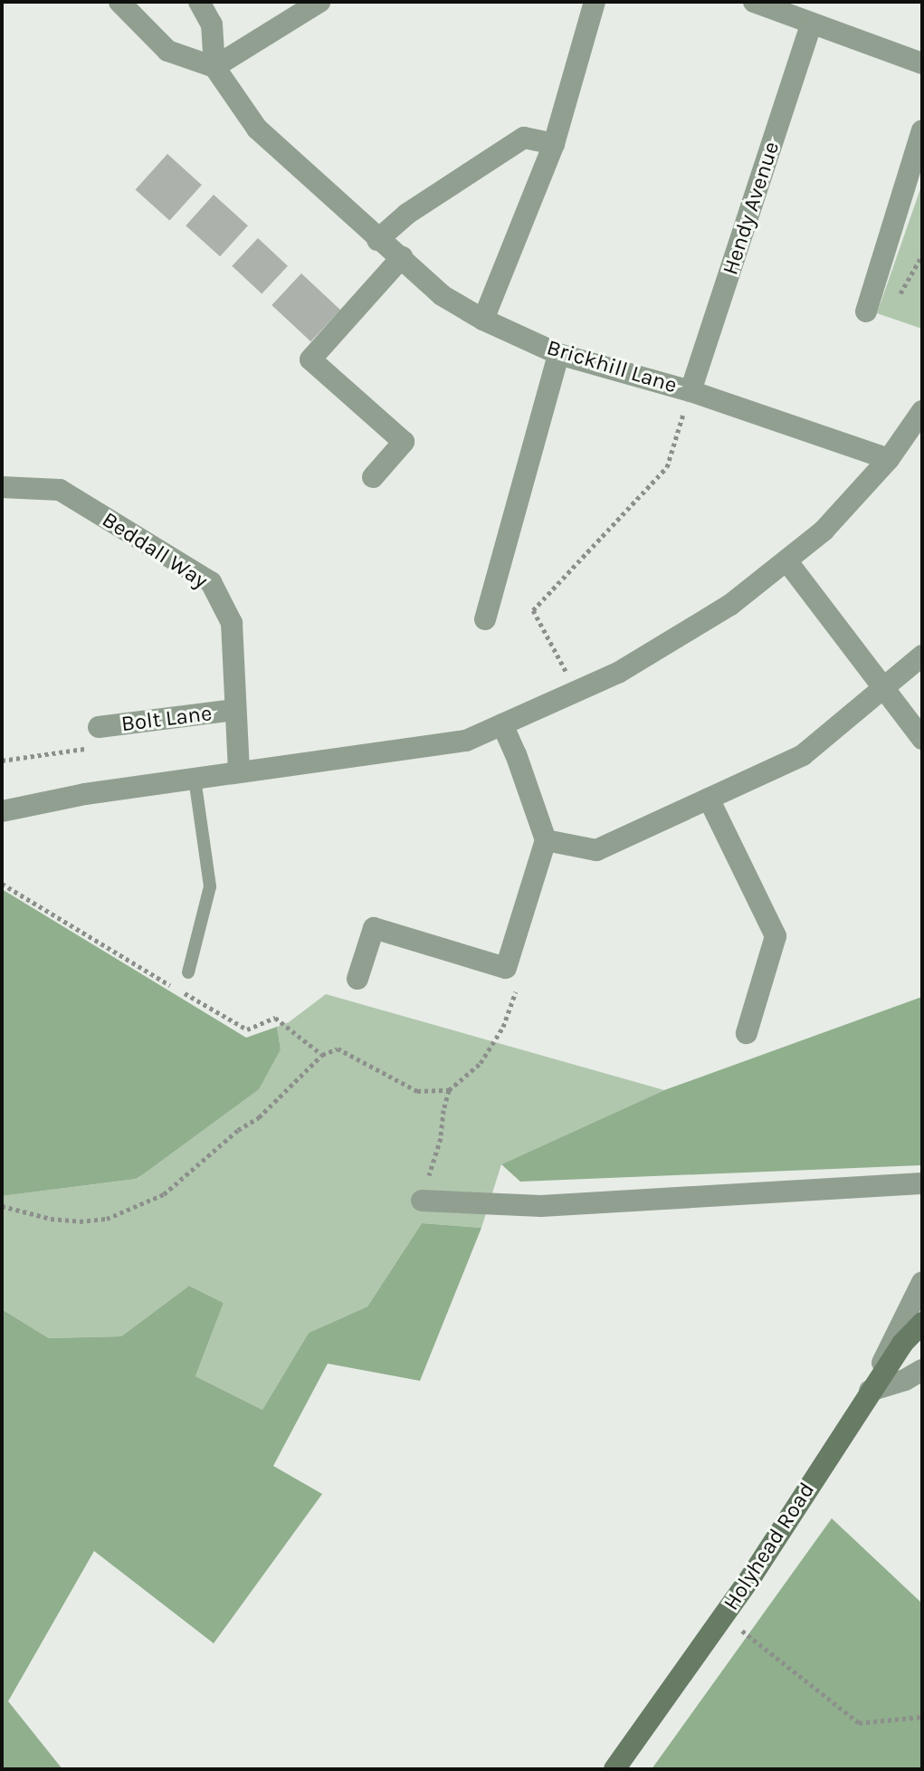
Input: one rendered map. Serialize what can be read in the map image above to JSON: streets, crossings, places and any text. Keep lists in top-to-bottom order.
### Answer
{
  "streets": {
    "main road": ["Holyhead Road"],
    "street": [
      "Hendy Avenue",
      "Brickhill Lane",
      "Beddall Way",
      "Bolt Lane"
    ]
  },
  "crossings": [
    ["Hendy Avenue", "Brickhill Lane"],
    ["Beddall Way", "Bolt Lane"]
  ]
}
